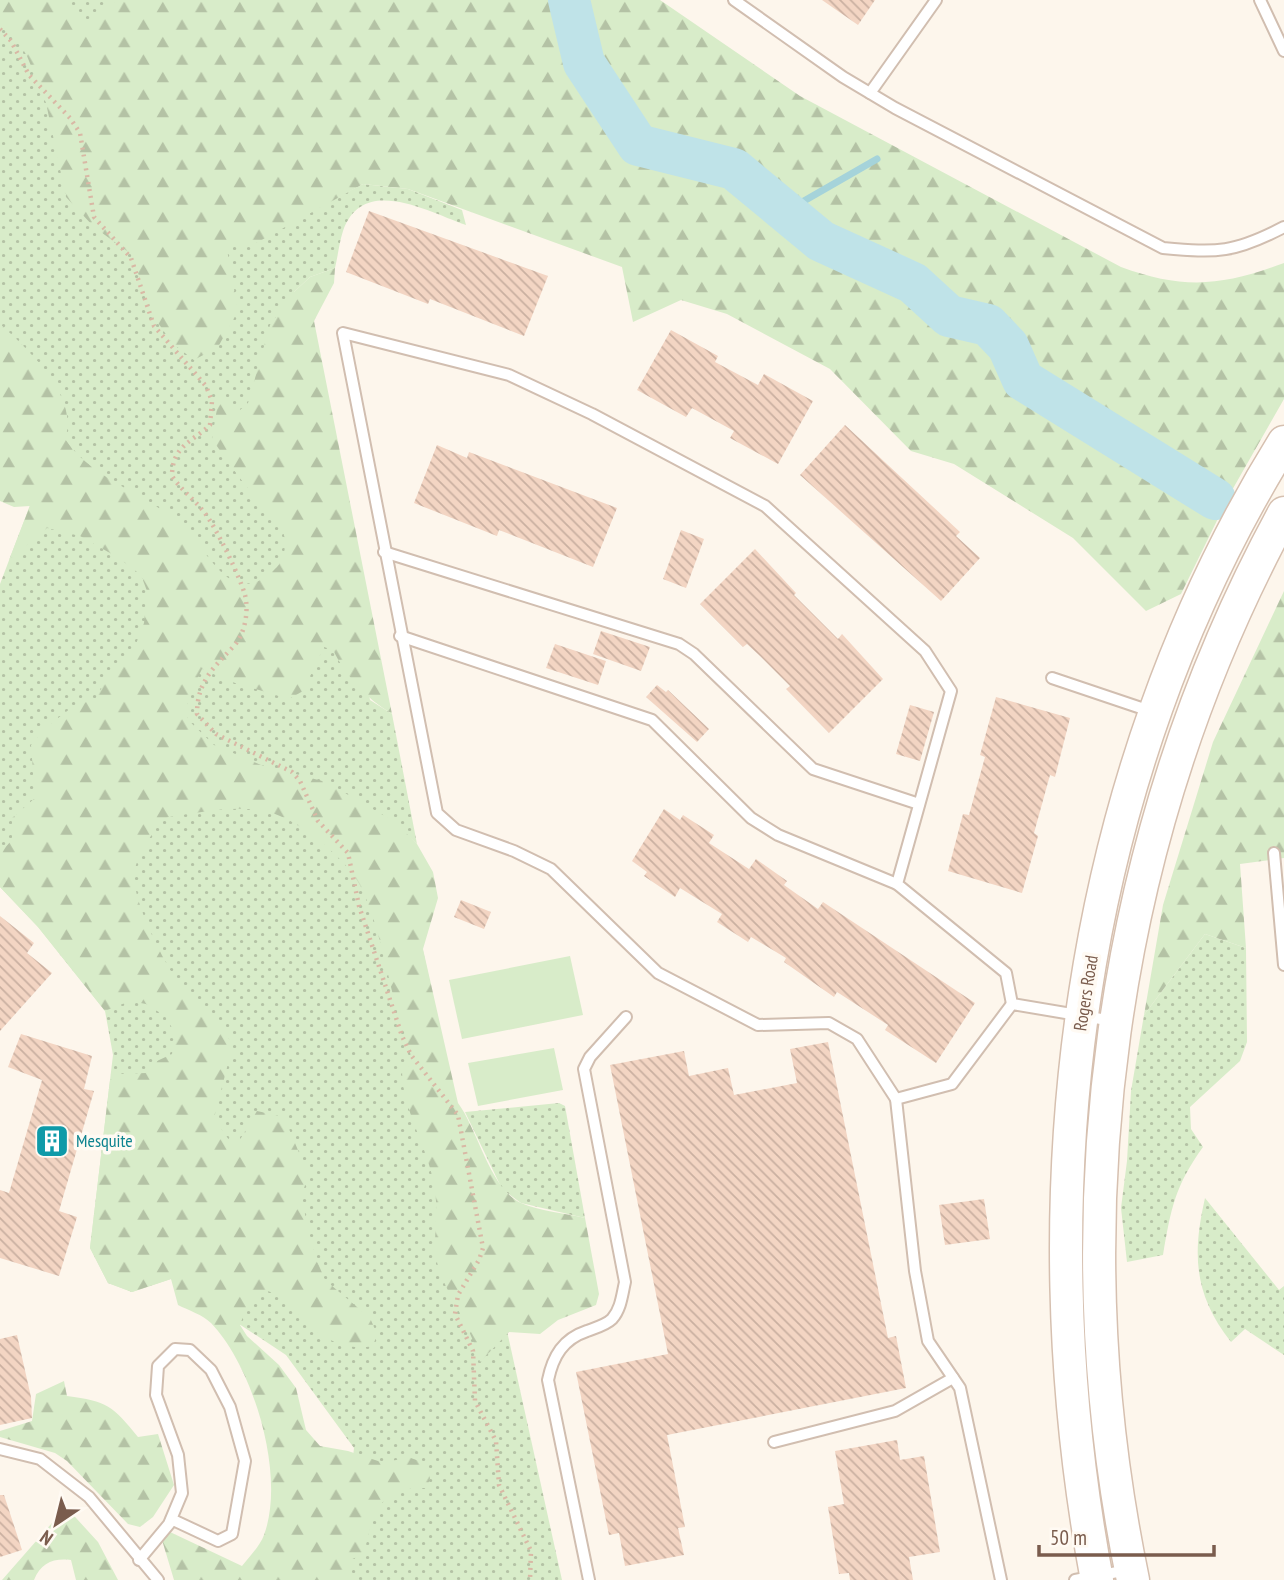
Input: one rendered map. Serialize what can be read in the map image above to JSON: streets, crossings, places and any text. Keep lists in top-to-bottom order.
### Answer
{
  "streets": {
    "main road": ["Rogers Road"]
  },
  "places": {
    "building": ["Mesquite"]
  },
  "scale_bar": "50 m",
  "north": "bottom left"
}
